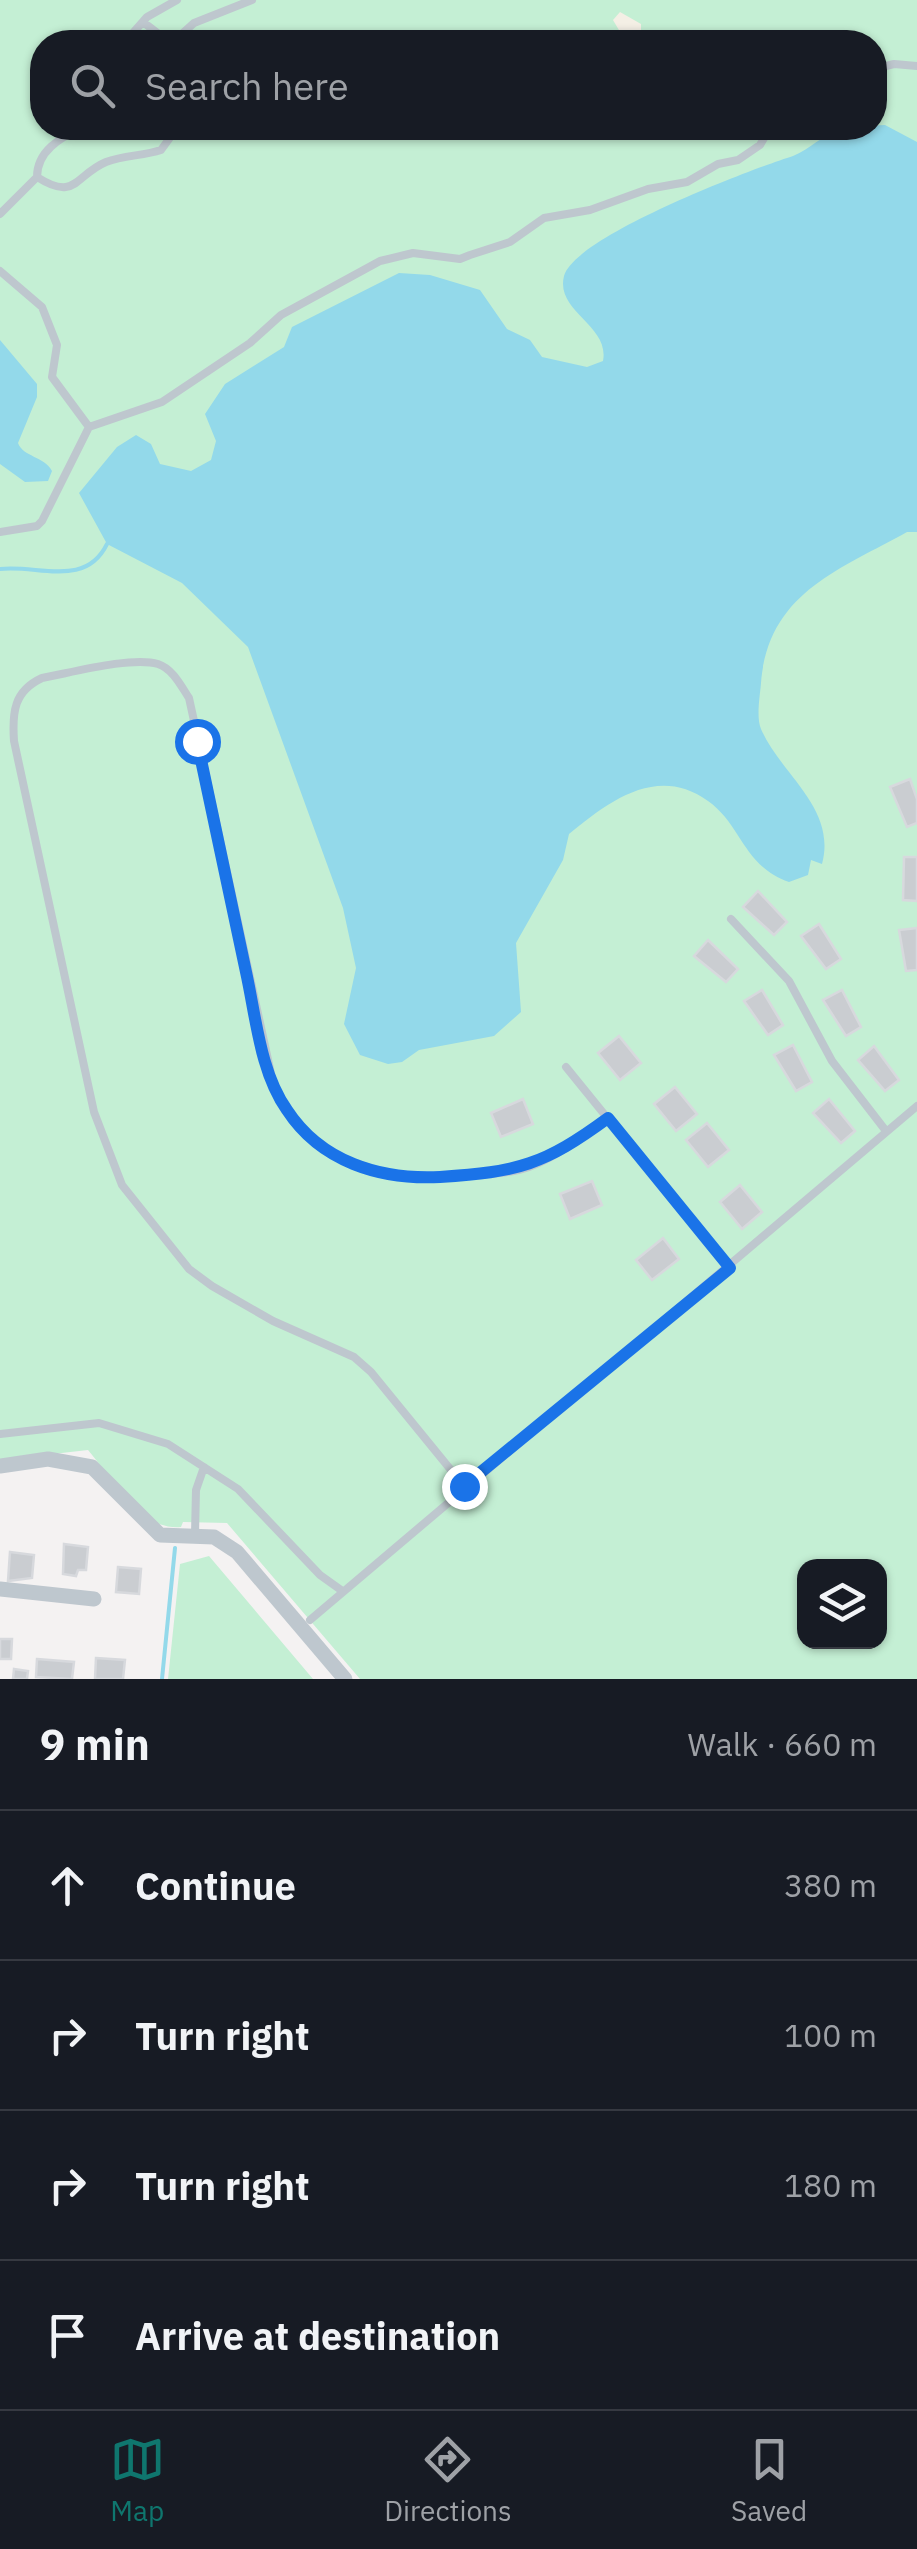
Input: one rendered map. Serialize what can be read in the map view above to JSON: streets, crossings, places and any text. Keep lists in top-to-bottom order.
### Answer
{
  "page": {
    "search": "Search here",
    "heading": ["9 min", "Walk · 660 m"],
    "list": [
      ["Continue", "380 m"],
      ["Turn right", "100 m"],
      ["Turn right", "180 m"],
      "Arrive at destination"
    ],
    "nav": ["Map", "Directions", "Saved"]
  }
}
